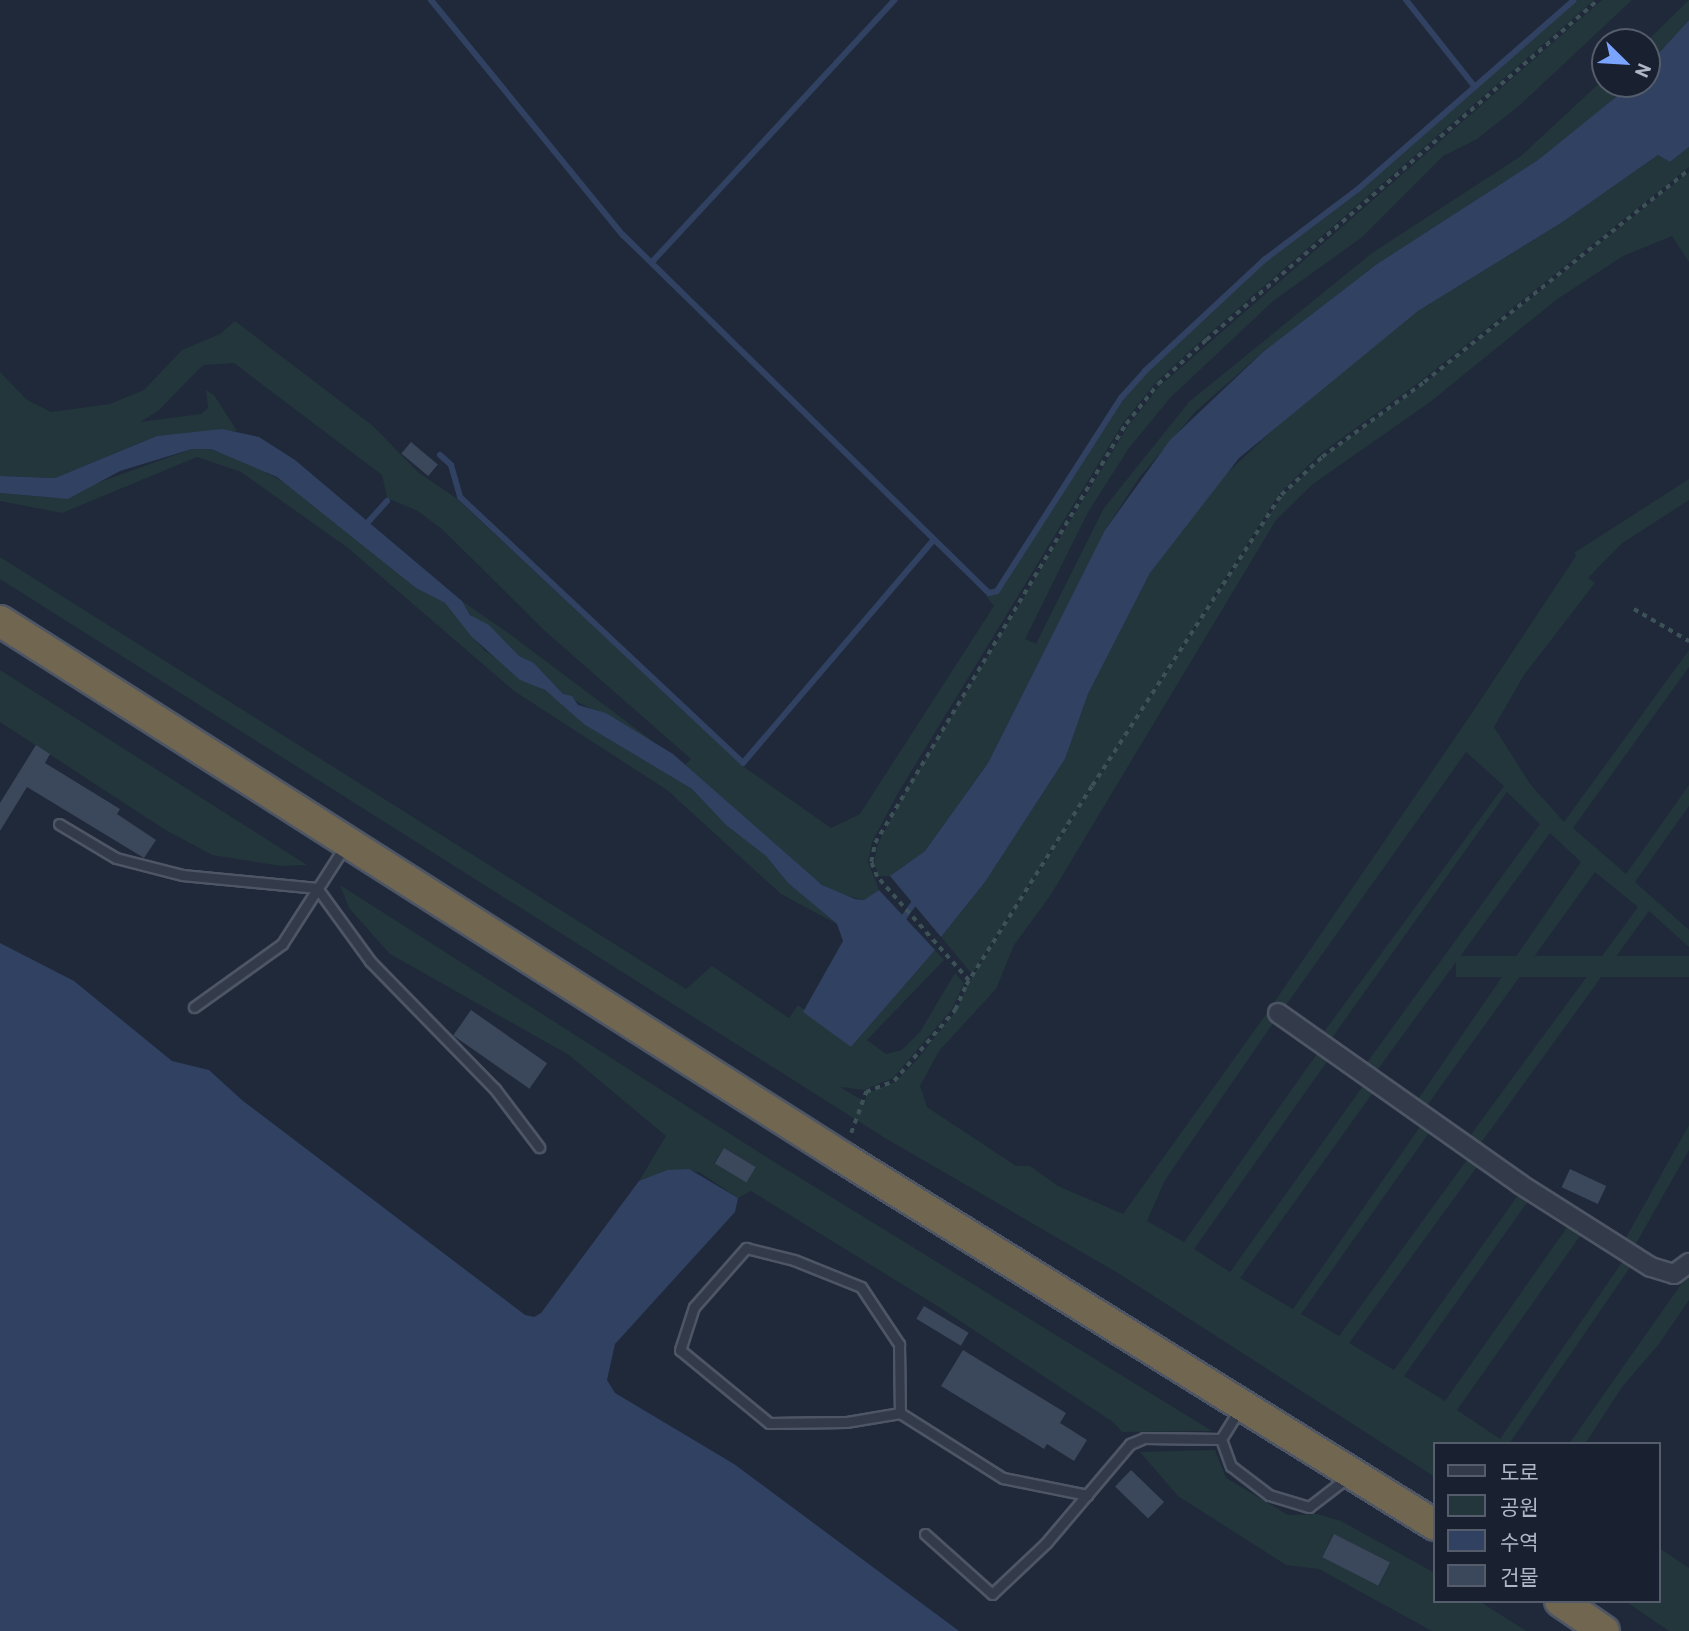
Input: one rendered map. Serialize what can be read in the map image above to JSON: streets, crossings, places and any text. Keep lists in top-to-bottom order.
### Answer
{
  "legend": [
    "도로",
    "공원",
    "수역",
    "건물"
  ],
  "north": "bottom right"
}
